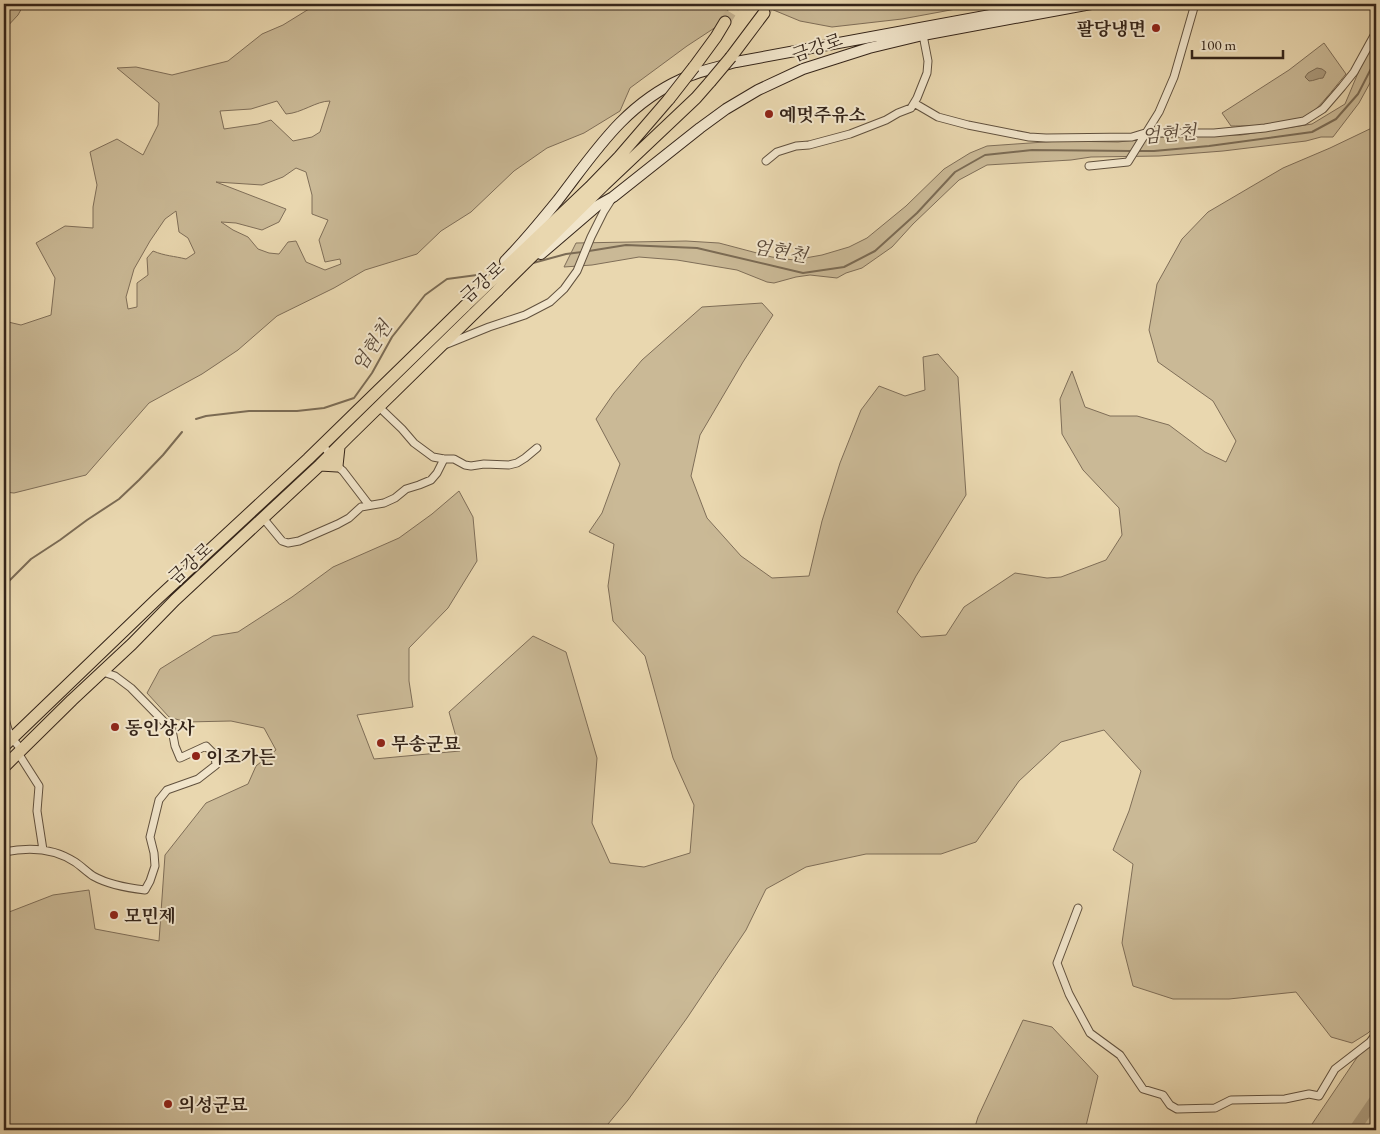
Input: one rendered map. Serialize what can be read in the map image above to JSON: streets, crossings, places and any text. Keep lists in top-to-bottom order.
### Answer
{
  "streets": {
    "main road": ["금강로"]
  },
  "water": ["엄현천"],
  "places": [
    "팔당냉면",
    "예멋주유소",
    "동인상사",
    "무송군묘",
    "이조가든",
    "모민제",
    "의성군묘"
  ],
  "scale_bar": "100 m"
}
